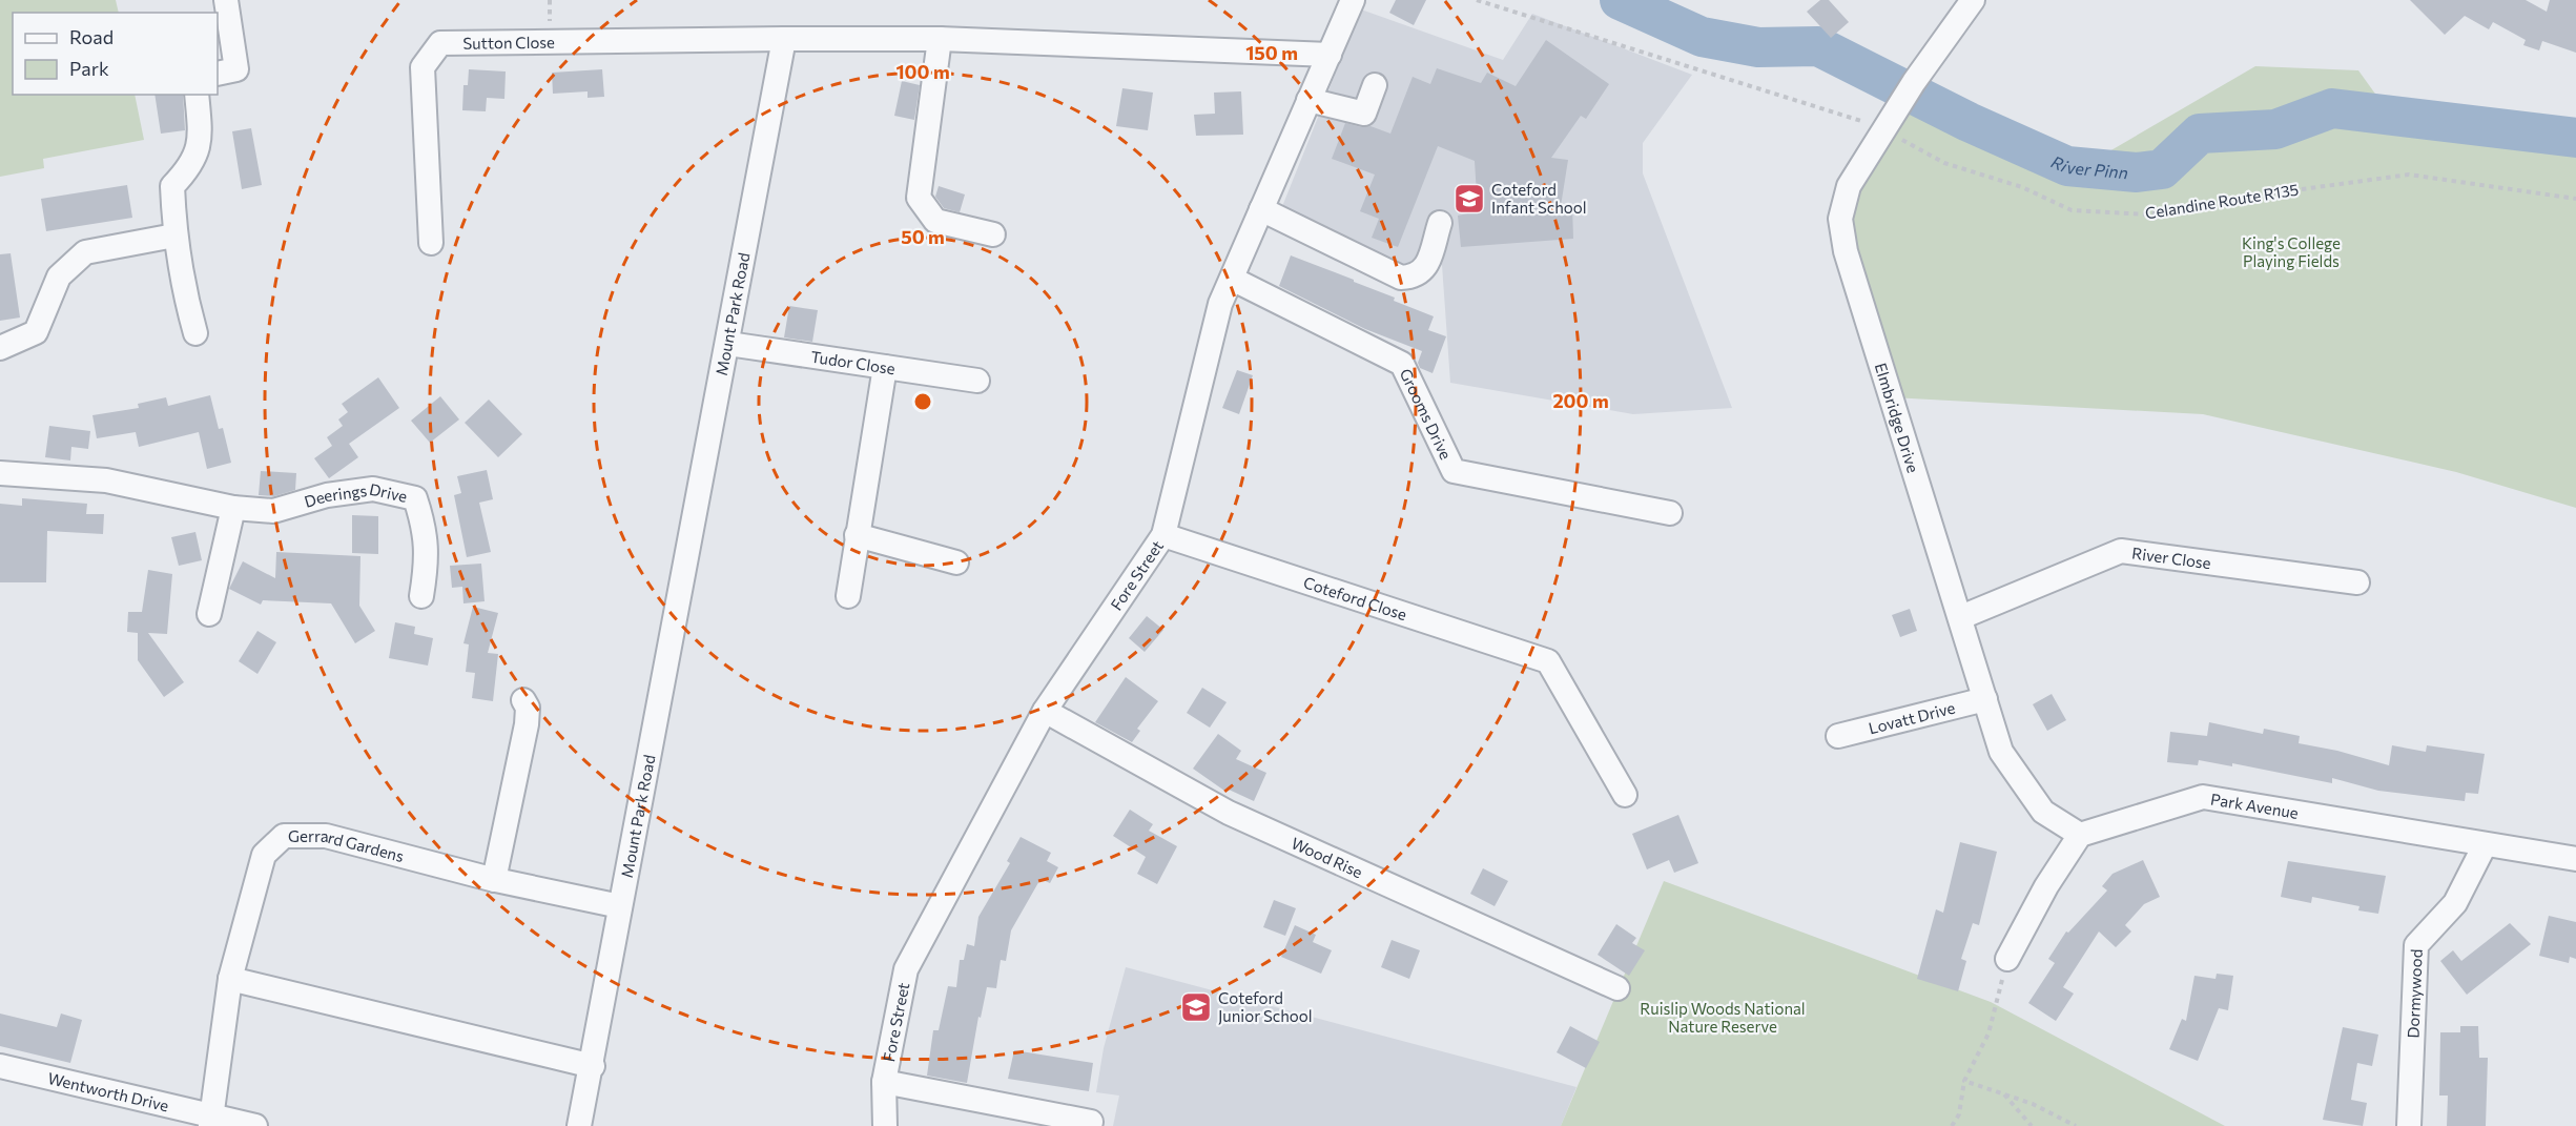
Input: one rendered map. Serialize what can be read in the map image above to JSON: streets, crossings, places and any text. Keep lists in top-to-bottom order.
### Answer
{
  "streets": {
    "street": [
      "Sutton Close",
      "Mount Park Road",
      "Tudor Close",
      "Grooms Drive",
      "Elmbridge Drive",
      "Deerings Drive",
      "River Close",
      "Fore Street",
      "Coteford Close",
      "Lovatt Drive",
      "Park Avenue",
      "Gerrard Gardens",
      "Wood Rise",
      "Dormywood",
      "Wentworth Drive"
    ],
    "path": ["Celandine Route R135"]
  },
  "crossings": [
    ["Sutton Close", "Mount Park Road"],
    ["Celandine Route R135", "Elmbridge Drive"],
    ["Mount Park Road", "Tudor Close"],
    ["Mount Park Road", "Gerrard Gardens"],
    ["Grooms Drive", "Fore Street"],
    ["Elmbridge Drive", "River Close"],
    ["Elmbridge Drive", "Lovatt Drive"],
    ["Elmbridge Drive", "Park Avenue"],
    ["Fore Street", "Coteford Close"],
    ["Fore Street", "Wood Rise"],
    ["Park Avenue", "Dormywood"],
    ["Gerrard Gardens", "Wentworth Drive"]
  ],
  "water": ["River Pinn"],
  "parks": ["King's College Playing Fields", "Ruislip Woods National Nature Reserve"],
  "places": {
    "school or university": ["Coteford Infant School", "Coteford Junior School"]
  },
  "legend": ["Road", "Park"],
  "rings": [
    "150 m",
    "100 m",
    "50 m",
    "200 m"
  ]
}
